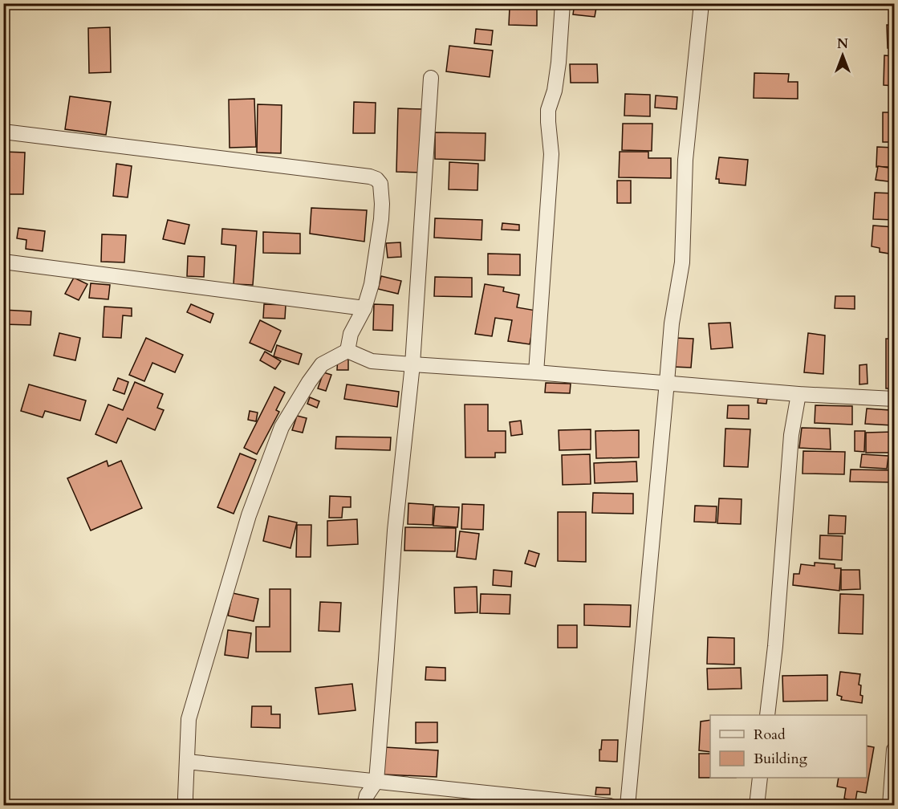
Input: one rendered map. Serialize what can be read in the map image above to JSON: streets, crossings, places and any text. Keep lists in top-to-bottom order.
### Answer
{
  "legend": ["Road", "Building"],
  "north": "top"
}
